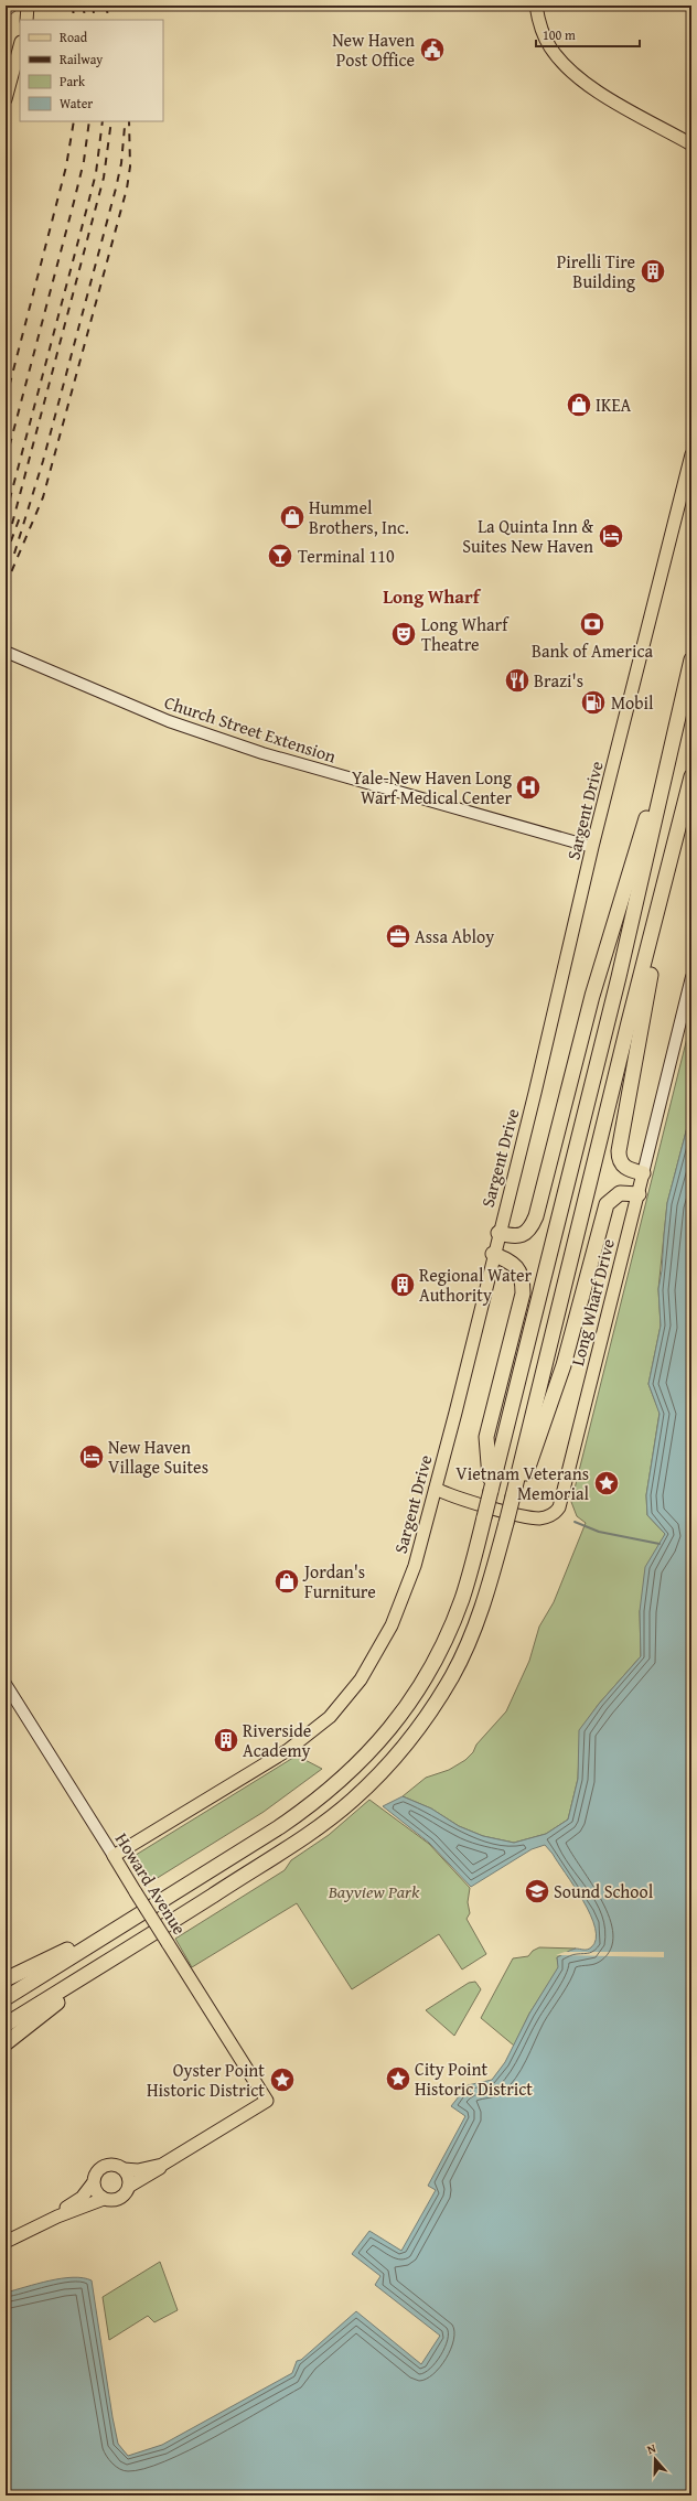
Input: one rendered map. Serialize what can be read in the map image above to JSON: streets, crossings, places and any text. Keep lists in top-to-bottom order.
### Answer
{
  "streets": {
    "main road": [
      "Church Street Extension",
      "Sargent Drive",
      "Long Wharf Drive",
      "Howard Avenue"
    ]
  },
  "crossings": [
    ["Church Street Extension", "Sargent Drive"],
    ["Sargent Drive", "Long Wharf Drive"],
    ["Sargent Drive", "Howard Avenue"]
  ],
  "districts": ["Long Wharf"],
  "parks": ["Bayview Park"],
  "places": {
    "public building": ["New Haven Post Office"],
    "building": ["Pirelli Tire Building", "Regional Water Authority", "Riverside Academy"],
    "shop": ["IKEA", "Hummel Brothers, Inc.", "Jordan's Furniture"],
    "hotel": ["La Quinta Inn & Suites New Haven", "New Haven Village Suites"],
    "bar": ["Terminal 110"],
    "bank": ["Bank of America"],
    "theatre": ["Long Wharf Theatre"],
    "restaurant": ["Brazi's"],
    "fuel station": ["Mobil"],
    "hospital": ["Yale-New Haven Long Warf Medical Center"],
    "office": ["Assa Abloy"],
    "place": ["Vietnam Veterans Memorial", "City Point Historic District", "Oyster Point Historic District"],
    "school or university": ["Sound School"]
  },
  "legend": [
    "Road",
    "Railway",
    "Park",
    "Water"
  ],
  "scale_bar": "100 m",
  "north": "top"
}
